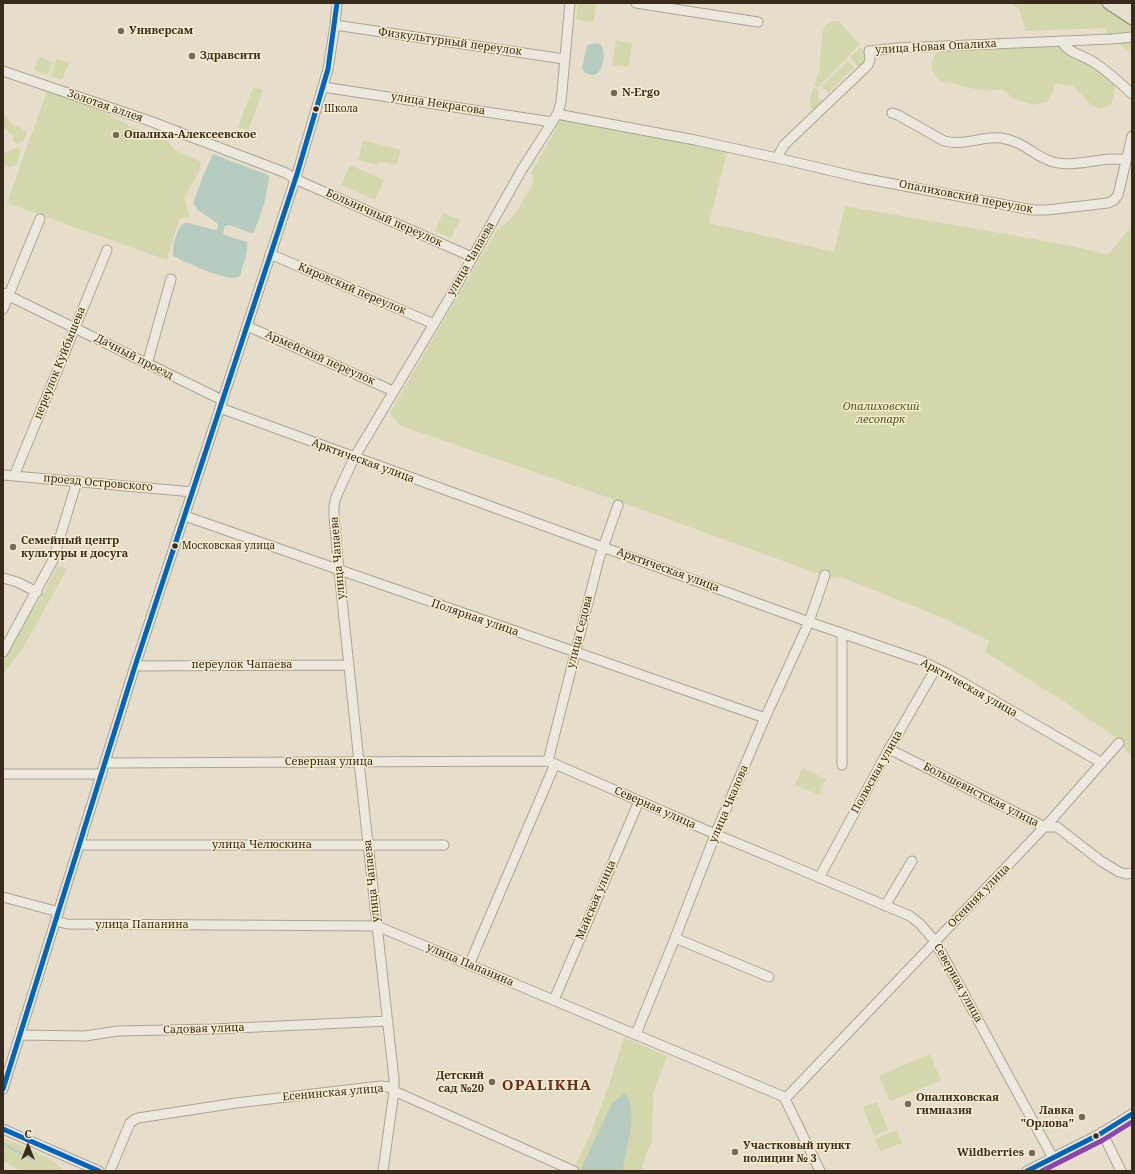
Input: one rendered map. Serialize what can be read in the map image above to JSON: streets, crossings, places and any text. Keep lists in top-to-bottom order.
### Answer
{
  "streets": {
    "street": [
      "Физкультурный переулок",
      "улица Новая Опалиха",
      "улица Некрасова",
      "Золотая аллея",
      "Опалиховский переулок",
      "Больничный переулок",
      "улица Чапаева",
      "Кировский переулок",
      "Дачный проезд",
      "Армейский переулок",
      "переулок Куйбышева",
      "Арктическая улица",
      "проезд Островского",
      "Полярная улица",
      "улица Седова",
      "переулок Чапаева",
      "Северная улица",
      "Полюсная улица",
      "Большевистская улица",
      "улица Чкалова",
      "улица Челюскина",
      "Осенняя улица",
      "Майская улица",
      "улица Папанина",
      "Садовая улица",
      "Есенинская улица"
    ]
  },
  "crossings": [
    ["Физкультурный переулок", "улица Чапаева"],
    ["улица Новая Опалиха", "Опалиховский переулок"],
    ["улица Некрасова", "улица Чапаева"],
    ["Золотая аллея", "Больничный переулок"],
    ["Больничный переулок", "улица Чапаева"],
    ["улица Чапаева", "Кировский переулок"],
    ["улица Чапаева", "Армейский переулок"],
    ["улица Чапаева", "Арктическая улица"],
    ["улица Чапаева", "Полярная улица"],
    ["улица Чапаева", "переулок Чапаева"],
    ["улица Чапаева", "Северная улица"],
    ["улица Чапаева", "улица Челюскина"],
    ["улица Чапаева", "улица Папанина"],
    ["улица Чапаева", "Садовая улица"],
    ["улица Чапаева", "Есенинская улица"],
    ["Дачный проезд", "переулок Куйбышева"],
    ["Дачный проезд", "Арктическая улица"],
    ["переулок Куйбышева", "проезд Островского"],
    ["Арктическая улица", "улица Седова"],
    ["Арктическая улица", "Полюсная улица"],
    ["Арктическая улица", "улица Чкалова"],
    ["Арктическая улица", "Осенняя улица"],
    ["Полярная улица", "улица Седова"],
    ["Полярная улица", "улица Чкалова"],
    ["улица Седова", "Северная улица"],
    ["улица Седова", "улица Папанина"],
    ["Северная улица", "Полюсная улица"],
    ["Северная улица", "улица Чкалова"],
    ["Северная улица", "Осенняя улица"],
    ["Северная улица", "Майская улица"],
    ["Полюсная улица", "Большевистская улица"],
    ["Большевистская улица", "Осенняя улица"],
    ["улица Чкалова", "улица Папанина"],
    ["Осенняя улица", "улица Папанина"],
    ["Майская улица", "улица Папанина"]
  ],
  "districts": ["OPALIKHA"],
  "parks": ["Опалиховский лесопарк"],
  "places": [
    "Универсам",
    "Здравсити",
    "N-Ergo",
    "Школа",
    "Опалиха-Алексеевское",
    "Московская улица",
    "Семейный центр культуры и досуга",
    "Детский сад №20",
    "Опалиховская гимназия",
    "Лавка \"Орлова\"",
    "Участковый пункт полиции № 3",
    "Wildberries"
  ],
  "north": "top"
}
